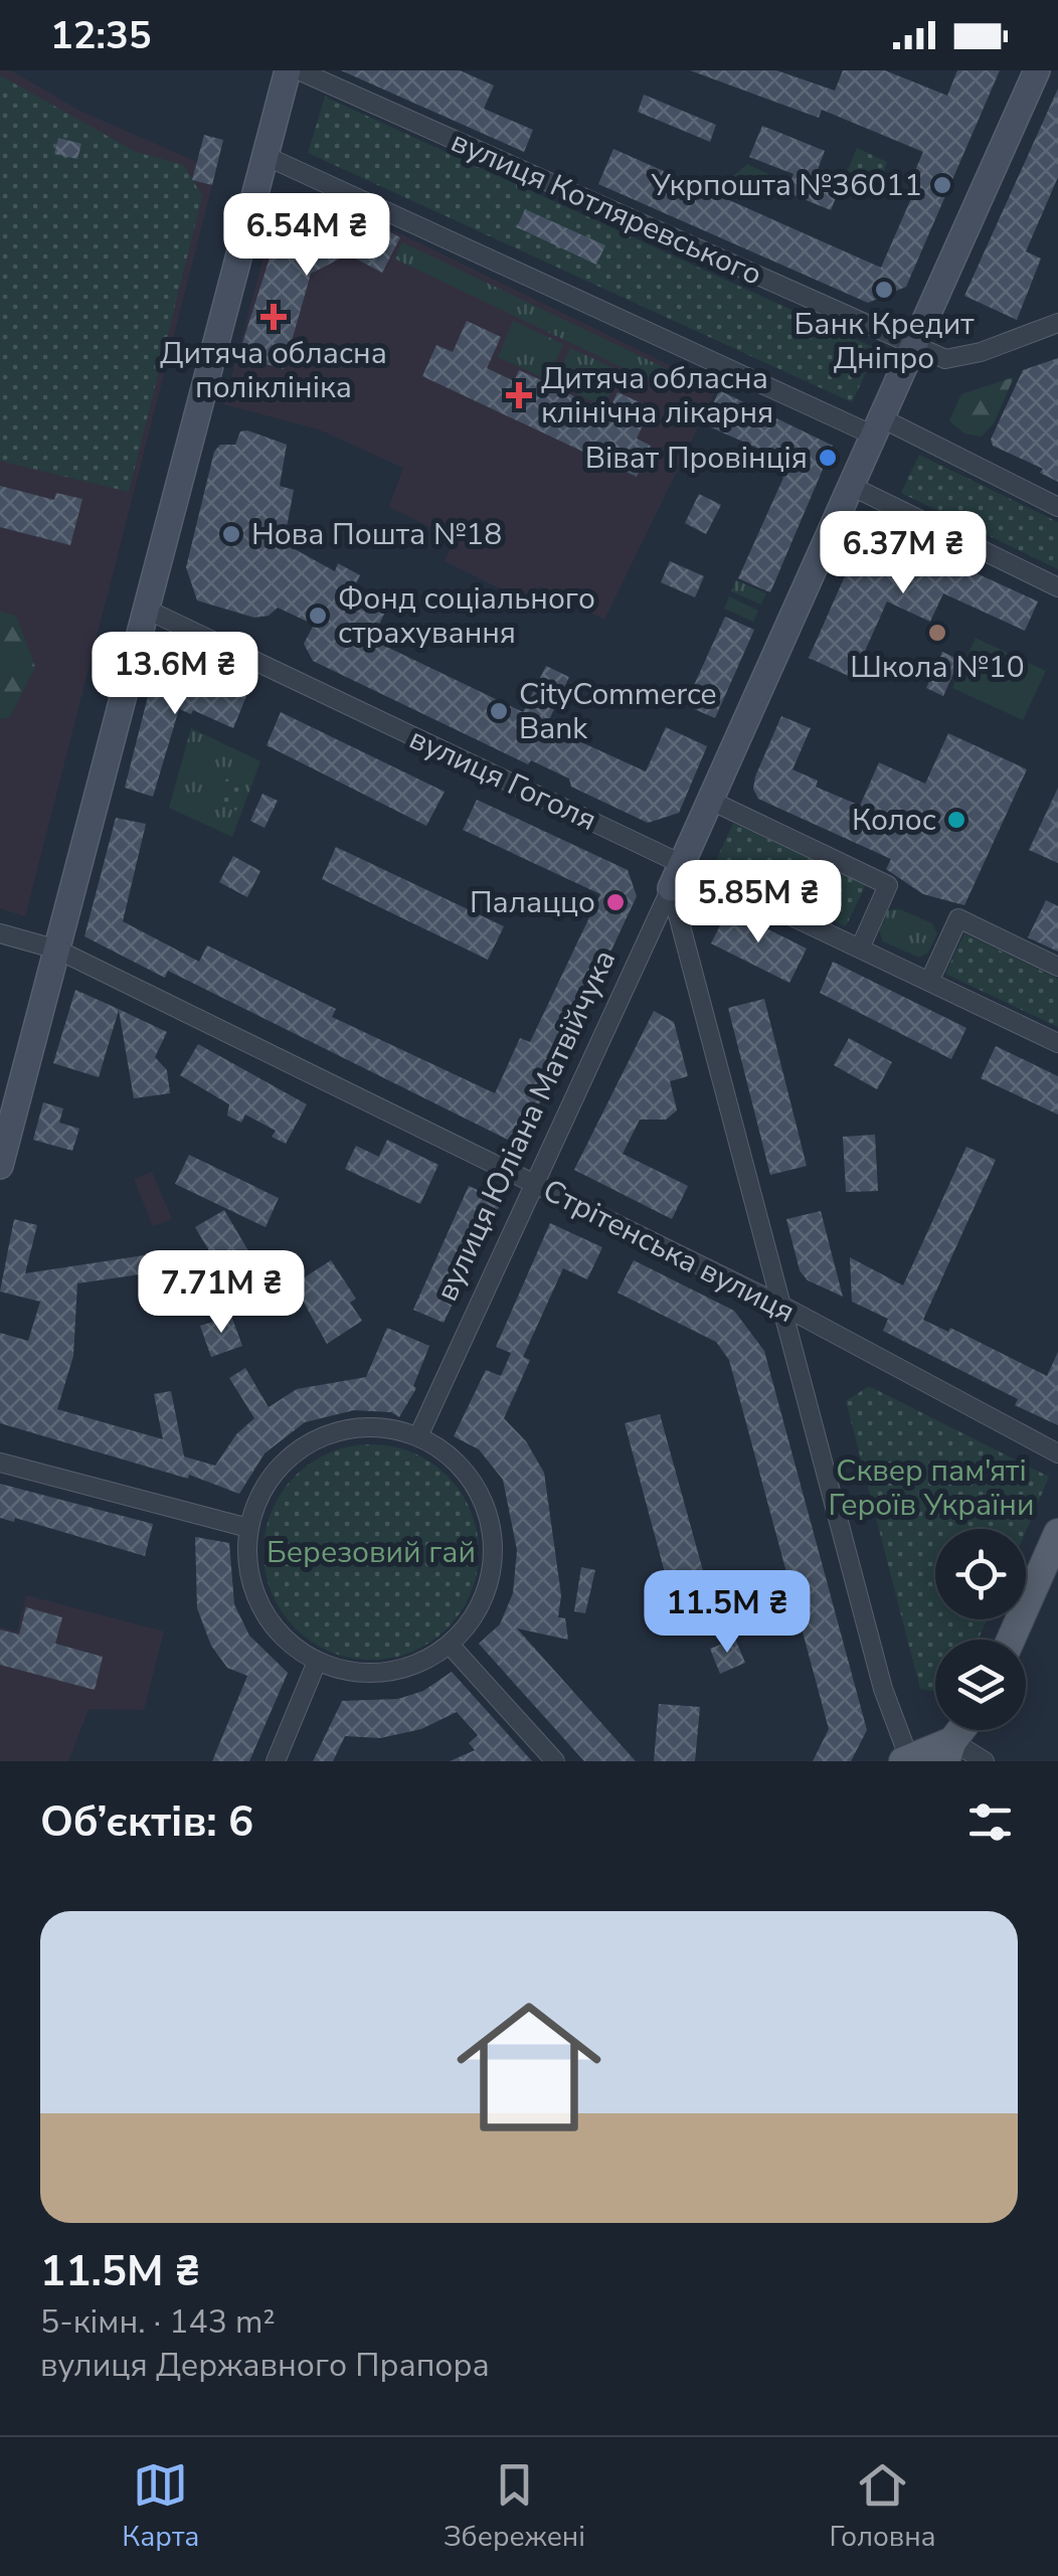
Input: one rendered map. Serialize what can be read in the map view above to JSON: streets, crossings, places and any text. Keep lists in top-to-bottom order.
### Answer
{
  "streets": {
    "street": [
      "вулиця Котляревського",
      "вулиця Гоголя",
      "вулиця Юліана Матвійчука",
      "Стрітенська вулиця"
    ]
  },
  "crossings": [
    ["вулиця Котляревського", "вулиця Юліана Матвійчука"],
    ["вулиця Гоголя", "вулиця Юліана Матвійчука"],
    ["вулиця Юліана Матвійчука", "Стрітенська вулиця"]
  ],
  "parks": ["Сквер пам'яті Героїв України", "Березовий гай"],
  "places": {
    "other": [
      "Укрпошта №36011",
      "Банк Кредит Дніпро",
      "Віват Провінція",
      "Нова Пошта №18",
      "Фонд соціального страхування",
      "Школа №10",
      "CityCommerce Bank",
      "Колос",
      "Палаццо"
    ],
    "health": ["Дитяча обласна поліклініка", "Дитяча обласна клінічна лікарня"]
  },
  "page": {
    "status": "12:35",
    "price": [
      "6.54M ₴",
      "6.37M ₴",
      "13.6M ₴",
      "5.85M ₴",
      "7.71M ₴",
      "11.5M ₴"
    ],
    "heading": "Об’єктів: 6",
    "list": [
      {
        "name": "11.5M ₴",
        "note": "5-кімн. · 143 m² · вулиця Державного Прапора"
      }
    ],
    "tabs": ["Карта", "Збережені", "Головна"]
  }
}
